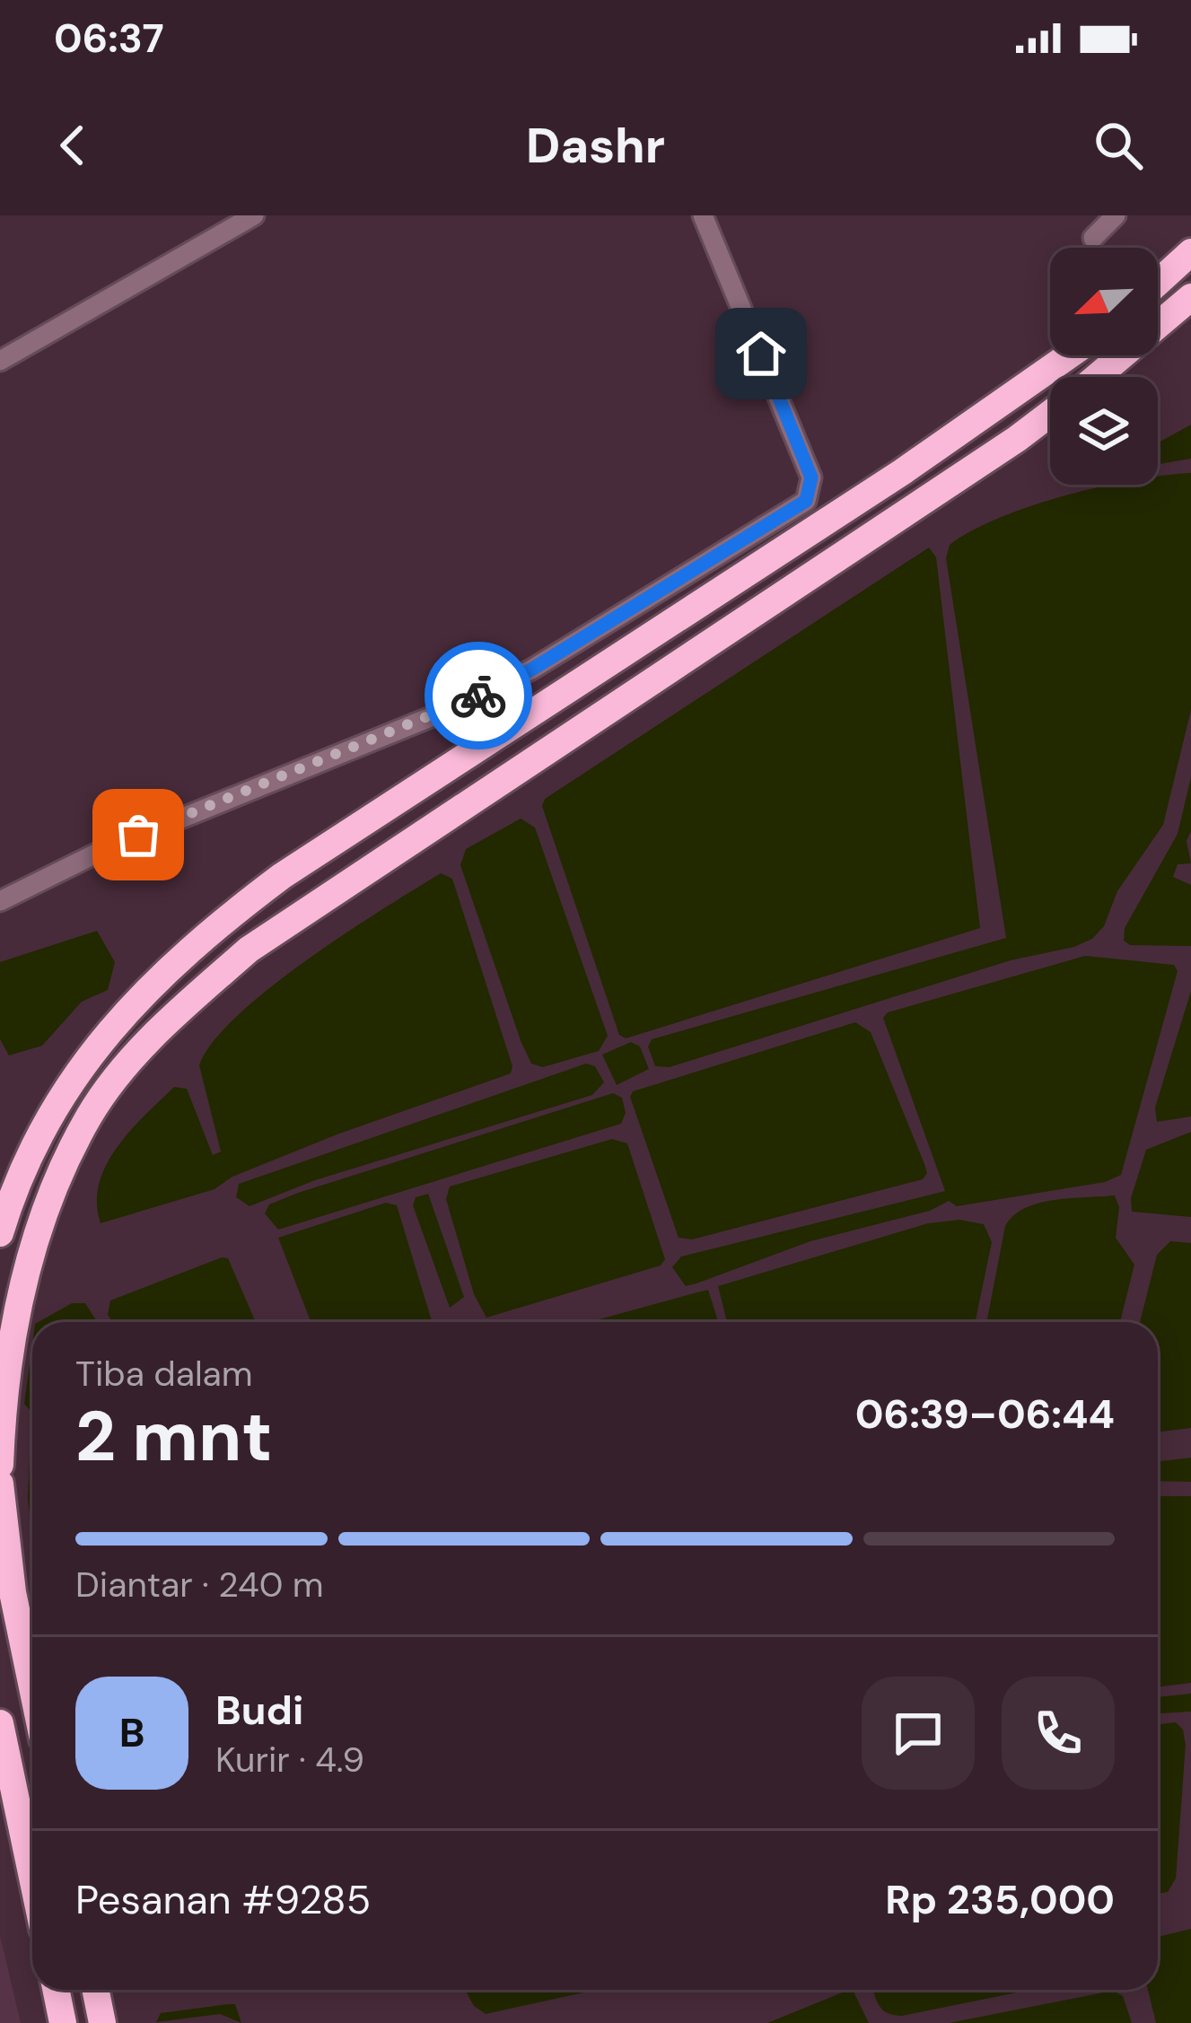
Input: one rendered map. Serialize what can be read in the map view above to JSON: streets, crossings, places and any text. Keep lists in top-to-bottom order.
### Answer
{
  "north": "bottom left",
  "page": {
    "status": "06:37",
    "header": "Dashr",
    "heading": ["2 mnt", "Tiba dalam", "06:39–06:44"],
    "panel": [
      "Budi",
      "Kurir · 4.9",
      "Pesanan #9285",
      "Rp 235,000"
    ],
    "bar": "Diantar · 240 m",
    "round": "B"
  }
}
